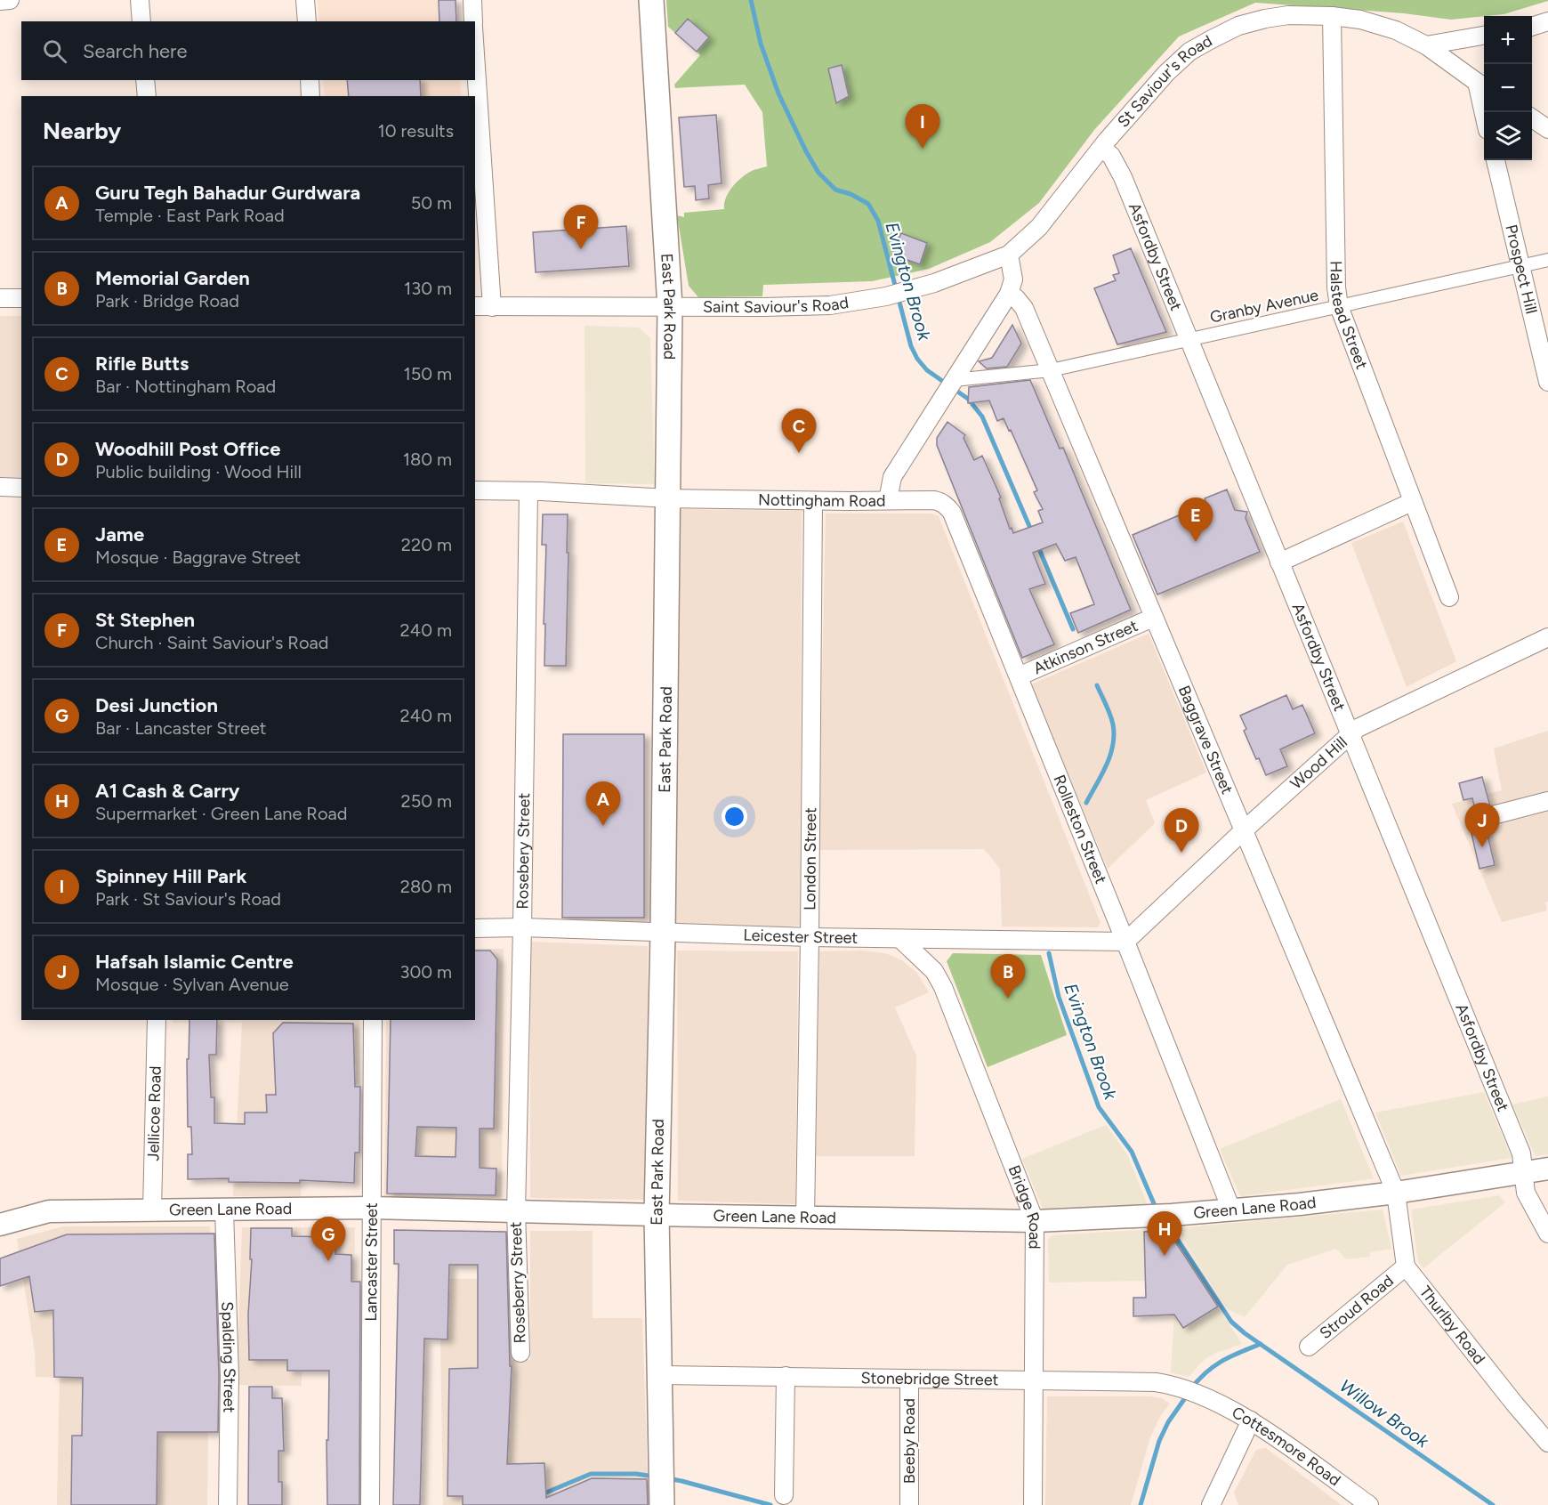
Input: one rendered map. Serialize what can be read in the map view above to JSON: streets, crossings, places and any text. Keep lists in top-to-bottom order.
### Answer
{
  "streets": {
    "main road": ["East Park Road"],
    "street": [
      "St Saviour's Road",
      "Asfordby Street",
      "Prospect Hill",
      "Saint Saviour's Road",
      "Granby Avenue",
      "Halstead Street",
      "Nottingham Road",
      "Atkinson Street",
      "Baggrave Street",
      "Wood Hill",
      "Rolleston Street",
      "Rosebery Street",
      "London Street",
      "Leicester Street",
      "Jellicoe Road",
      "Bridge Road",
      "Green Lane Road",
      "Lancaster Street",
      "Roseberry Street",
      "Stroud Road",
      "Thurlby Road",
      "Spalding Street",
      "Stonebridge Street",
      "Beeby Road",
      "Cottesmore Road"
    ]
  },
  "crossings": [
    ["St Saviour's Road", "Asfordby Street"],
    ["St Saviour's Road", "Saint Saviour's Road"],
    ["St Saviour's Road", "Halstead Street"],
    ["St Saviour's Road", "Nottingham Road"],
    ["Asfordby Street", "Granby Avenue"],
    ["Asfordby Street", "Wood Hill"],
    ["Asfordby Street", "Green Lane Road"],
    ["Prospect Hill", "Granby Avenue"],
    ["Saint Saviour's Road", "East Park Road"],
    ["Granby Avenue", "Halstead Street"],
    ["Granby Avenue", "Nottingham Road"],
    ["Granby Avenue", "Baggrave Street"],
    ["East Park Road", "Nottingham Road"],
    ["East Park Road", "Leicester Street"],
    ["East Park Road", "Green Lane Road"],
    ["East Park Road", "Stonebridge Street"],
    ["Nottingham Road", "Baggrave Street"],
    ["Nottingham Road", "Rolleston Street"],
    ["Nottingham Road", "Rosebery Street"],
    ["Nottingham Road", "London Street"],
    ["Atkinson Street", "Baggrave Street"],
    ["Atkinson Street", "Rolleston Street"],
    ["Baggrave Street", "Wood Hill"],
    ["Baggrave Street", "Green Lane Road"],
    ["Wood Hill", "Rolleston Street"],
    ["Wood Hill", "Leicester Street"],
    ["Rolleston Street", "Leicester Street"],
    ["Rolleston Street", "Green Lane Road"],
    ["Rosebery Street", "Leicester Street"],
    ["Rosebery Street", "Green Lane Road"],
    ["Rosebery Street", "Roseberry Street"],
    ["London Street", "Leicester Street"],
    ["London Street", "Green Lane Road"],
    ["Leicester Street", "Bridge Road"],
    ["Jellicoe Road", "Green Lane Road"],
    ["Bridge Road", "Green Lane Road"],
    ["Bridge Road", "Stonebridge Street"],
    ["Green Lane Road", "Lancaster Street"],
    ["Green Lane Road", "Roseberry Street"],
    ["Green Lane Road", "Spalding Street"],
    ["Stroud Road", "Thurlby Road"],
    ["Stonebridge Street", "Beeby Road"],
    ["Stonebridge Street", "Cottesmore Road"]
  ],
  "water": ["Evington Brook", "Willow Brook"],
  "page": {
    "map_buttons": ["+", "−"],
    "search": "Search here",
    "heading": ["Nearby", "10 results"],
    "pins": [
      "I",
      "F",
      "C",
      "E",
      "A",
      "J",
      "D",
      "B",
      "H",
      "G"
    ],
    "list": [
      {
        "mark": "A",
        "name": "Guru Tegh Bahadur Gurdwara",
        "note": "Temple · East Park Road",
        "value": "50 m"
      },
      {
        "mark": "B",
        "name": "Memorial Garden",
        "note": "Park · Bridge Road",
        "value": "130 m"
      },
      {
        "mark": "C",
        "name": "Rifle Butts",
        "note": "Bar · Nottingham Road",
        "value": "150 m"
      },
      {
        "mark": "D",
        "name": "Woodhill Post Office",
        "note": "Public building · Wood Hill",
        "value": "180 m"
      },
      {
        "mark": "E",
        "name": "Jame",
        "note": "Mosque · Baggrave Street",
        "value": "220 m"
      },
      {
        "mark": "F",
        "name": "St Stephen",
        "note": "Church · Saint Saviour's Road",
        "value": "240 m"
      },
      {
        "mark": "G",
        "name": "Desi Junction",
        "note": "Bar · Lancaster Street",
        "value": "240 m"
      },
      {
        "mark": "H",
        "name": "A1 Cash & Carry",
        "note": "Supermarket · Green Lane Road",
        "value": "250 m"
      },
      {
        "mark": "I",
        "name": "Spinney Hill Park",
        "note": "Park · St Saviour's Road",
        "value": "280 m"
      },
      {
        "mark": "J",
        "name": "Hafsah Islamic Centre",
        "note": "Mosque · Sylvan Avenue",
        "value": "300 m"
      }
    ]
  }
}
